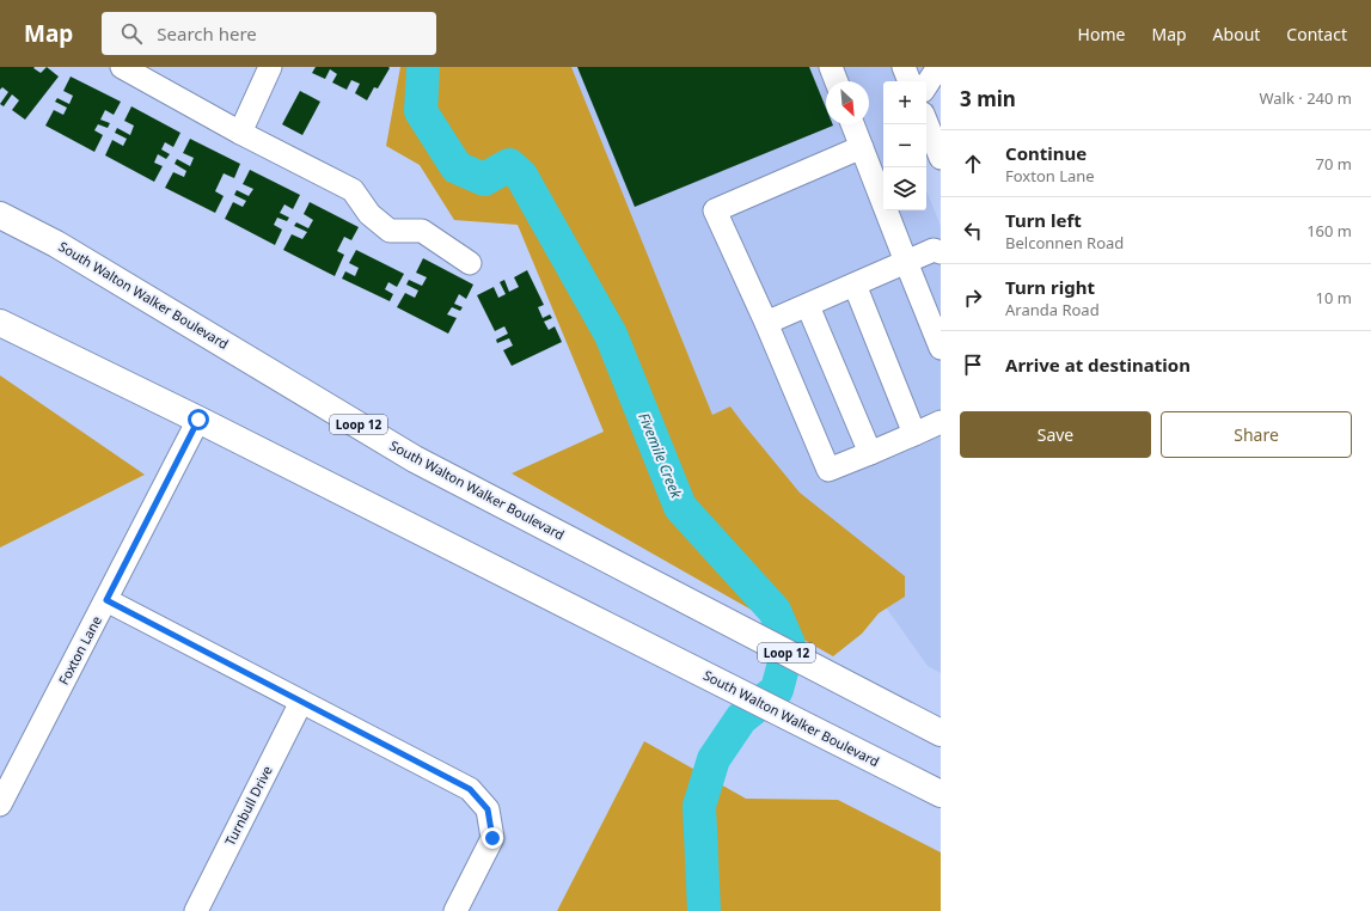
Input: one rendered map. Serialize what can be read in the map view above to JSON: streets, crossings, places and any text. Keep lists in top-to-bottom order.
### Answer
{
  "streets": {
    "main road": ["South Walton Walker Boulevard", "Loop 12"],
    "street": ["Foxton Lane", "Turnbull Drive"]
  },
  "crossings": [
    ["South Walton Walker Boulevard", "Foxton Lane"]
  ],
  "water": ["Fivemile Creek"],
  "north": "bottom right",
  "page": {
    "header": "Map",
    "search": "Search here",
    "nav": [
      "Home",
      "Map",
      "About",
      "Contact"
    ],
    "heading": ["3 min", "Walk · 240 m"],
    "map_buttons": ["+", "−"],
    "list": [
      ["Continue", "Foxton Lane", "70 m"],
      ["Turn left", "Belconnen Road", "160 m"],
      ["Turn right", "Aranda Road", "10 m"],
      "Arrive at destination"
    ],
    "buttons": ["Save", "Share"]
  }
}
